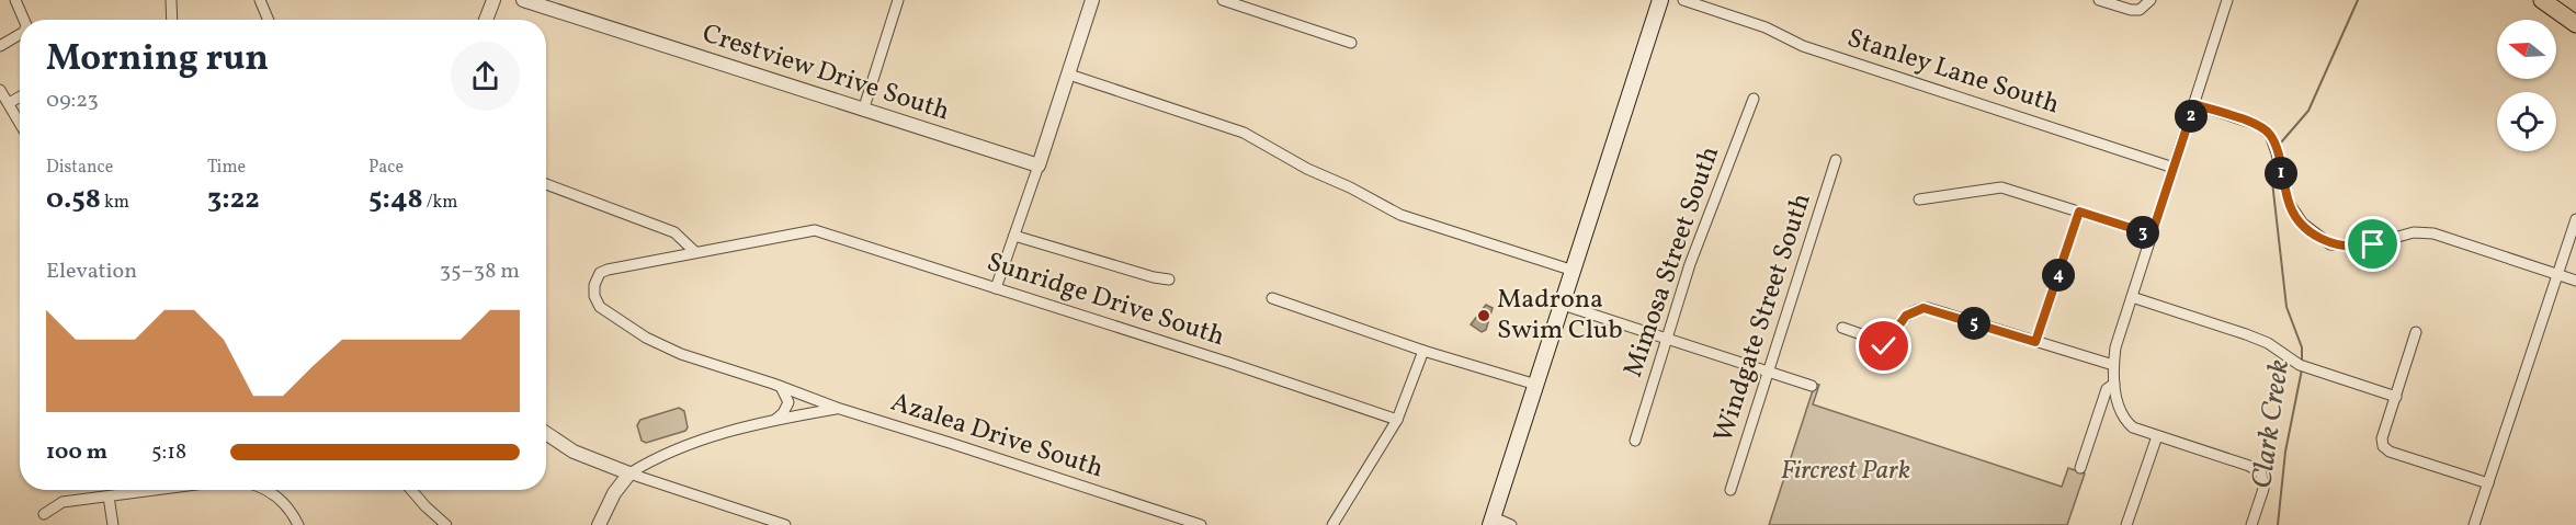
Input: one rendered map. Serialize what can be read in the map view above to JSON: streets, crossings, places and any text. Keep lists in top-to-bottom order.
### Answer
{
  "streets": {
    "street": [
      "Stanley Lane South",
      "Crestview Drive South",
      "Mimosa Street South",
      "Sunridge Drive South",
      "Windgate Street South",
      "Azalea Drive South"
    ]
  },
  "crossings": [
    ["Sunridge Drive South", "Azalea Drive South"]
  ],
  "water": ["Clark Creek"],
  "parks": ["Fircrest Park"],
  "places": ["Madrona Swim Club"],
  "north": "left",
  "page": {
    "heading": ["Morning run", "09:23"],
    "pins": [
      "2",
      "1",
      "3",
      "4",
      "5"
    ],
    "stats": [
      ["Distance", "0.58 km"],
      ["Time", "3:22"],
      ["Pace", "5:48 /km"]
    ],
    "chart": ["Elevation", "35–38 m"],
    "list": [
      {
        "name": "100 m",
        "note": "5:18"
      }
    ]
  }
}
